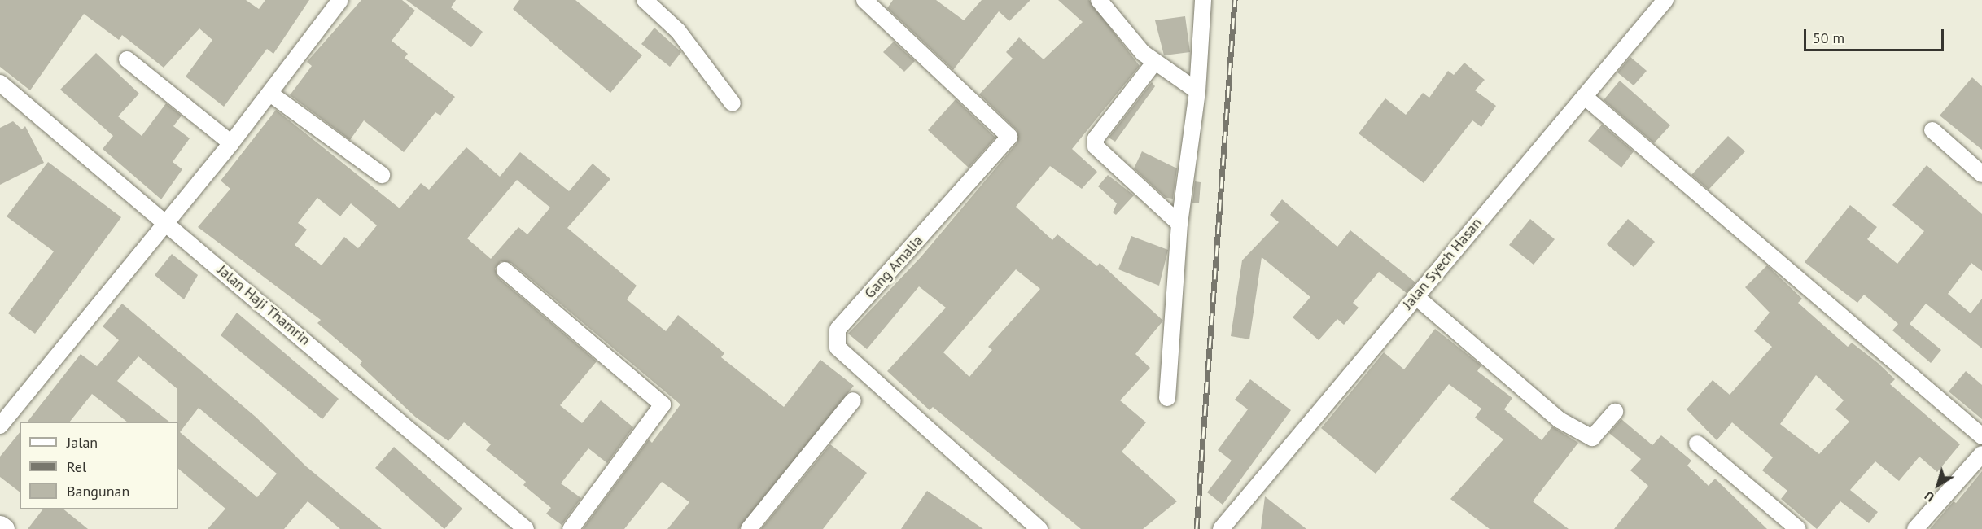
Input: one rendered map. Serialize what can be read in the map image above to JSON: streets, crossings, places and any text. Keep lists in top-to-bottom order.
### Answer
{
  "streets": {
    "street": ["Jalan Syech Hasan", "Gang Amalia", "Jalan Haji Thamrin"]
  },
  "legend": ["Jalan", "Rel", "Bangunan"],
  "scale_bar": "50 m",
  "north": "bottom left"
}
